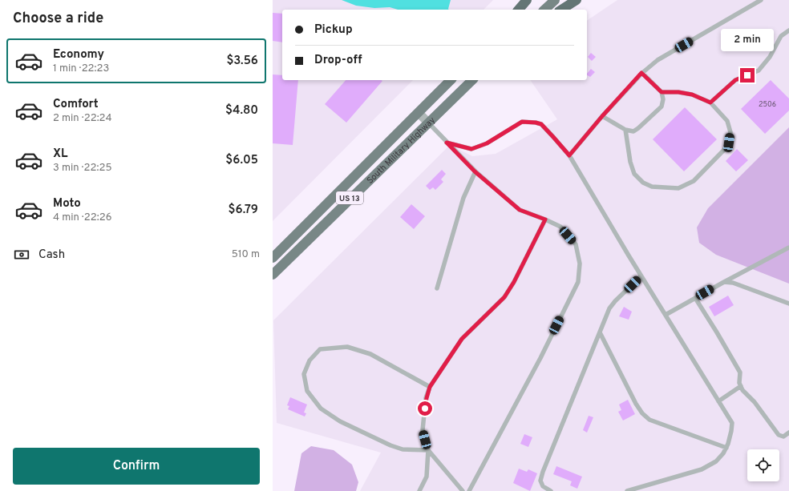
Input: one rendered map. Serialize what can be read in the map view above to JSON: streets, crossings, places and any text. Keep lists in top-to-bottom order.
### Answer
{
  "streets": {
    "main road": ["South Military Highway", "US 13"]
  },
  "house_numbers": ["2506"],
  "page": {
    "heading": "Choose a ride",
    "banner": ["Pickup", "Drop-off"],
    "bubble": "2 min",
    "list": [
      {
        "name": "Economy",
        "note": "1 min · 22:23",
        "value": "$3.56"
      },
      {
        "name": "Comfort",
        "note": "2 min · 22:24",
        "value": "$4.80"
      },
      {
        "name": "XL",
        "note": "3 min · 22:25",
        "value": "$6.05"
      },
      {
        "name": "Moto",
        "note": "4 min · 22:26",
        "value": "$6.79"
      }
    ],
    "pay": ["Cash", "510 m"],
    "buttons": "Confirm"
  }
}
